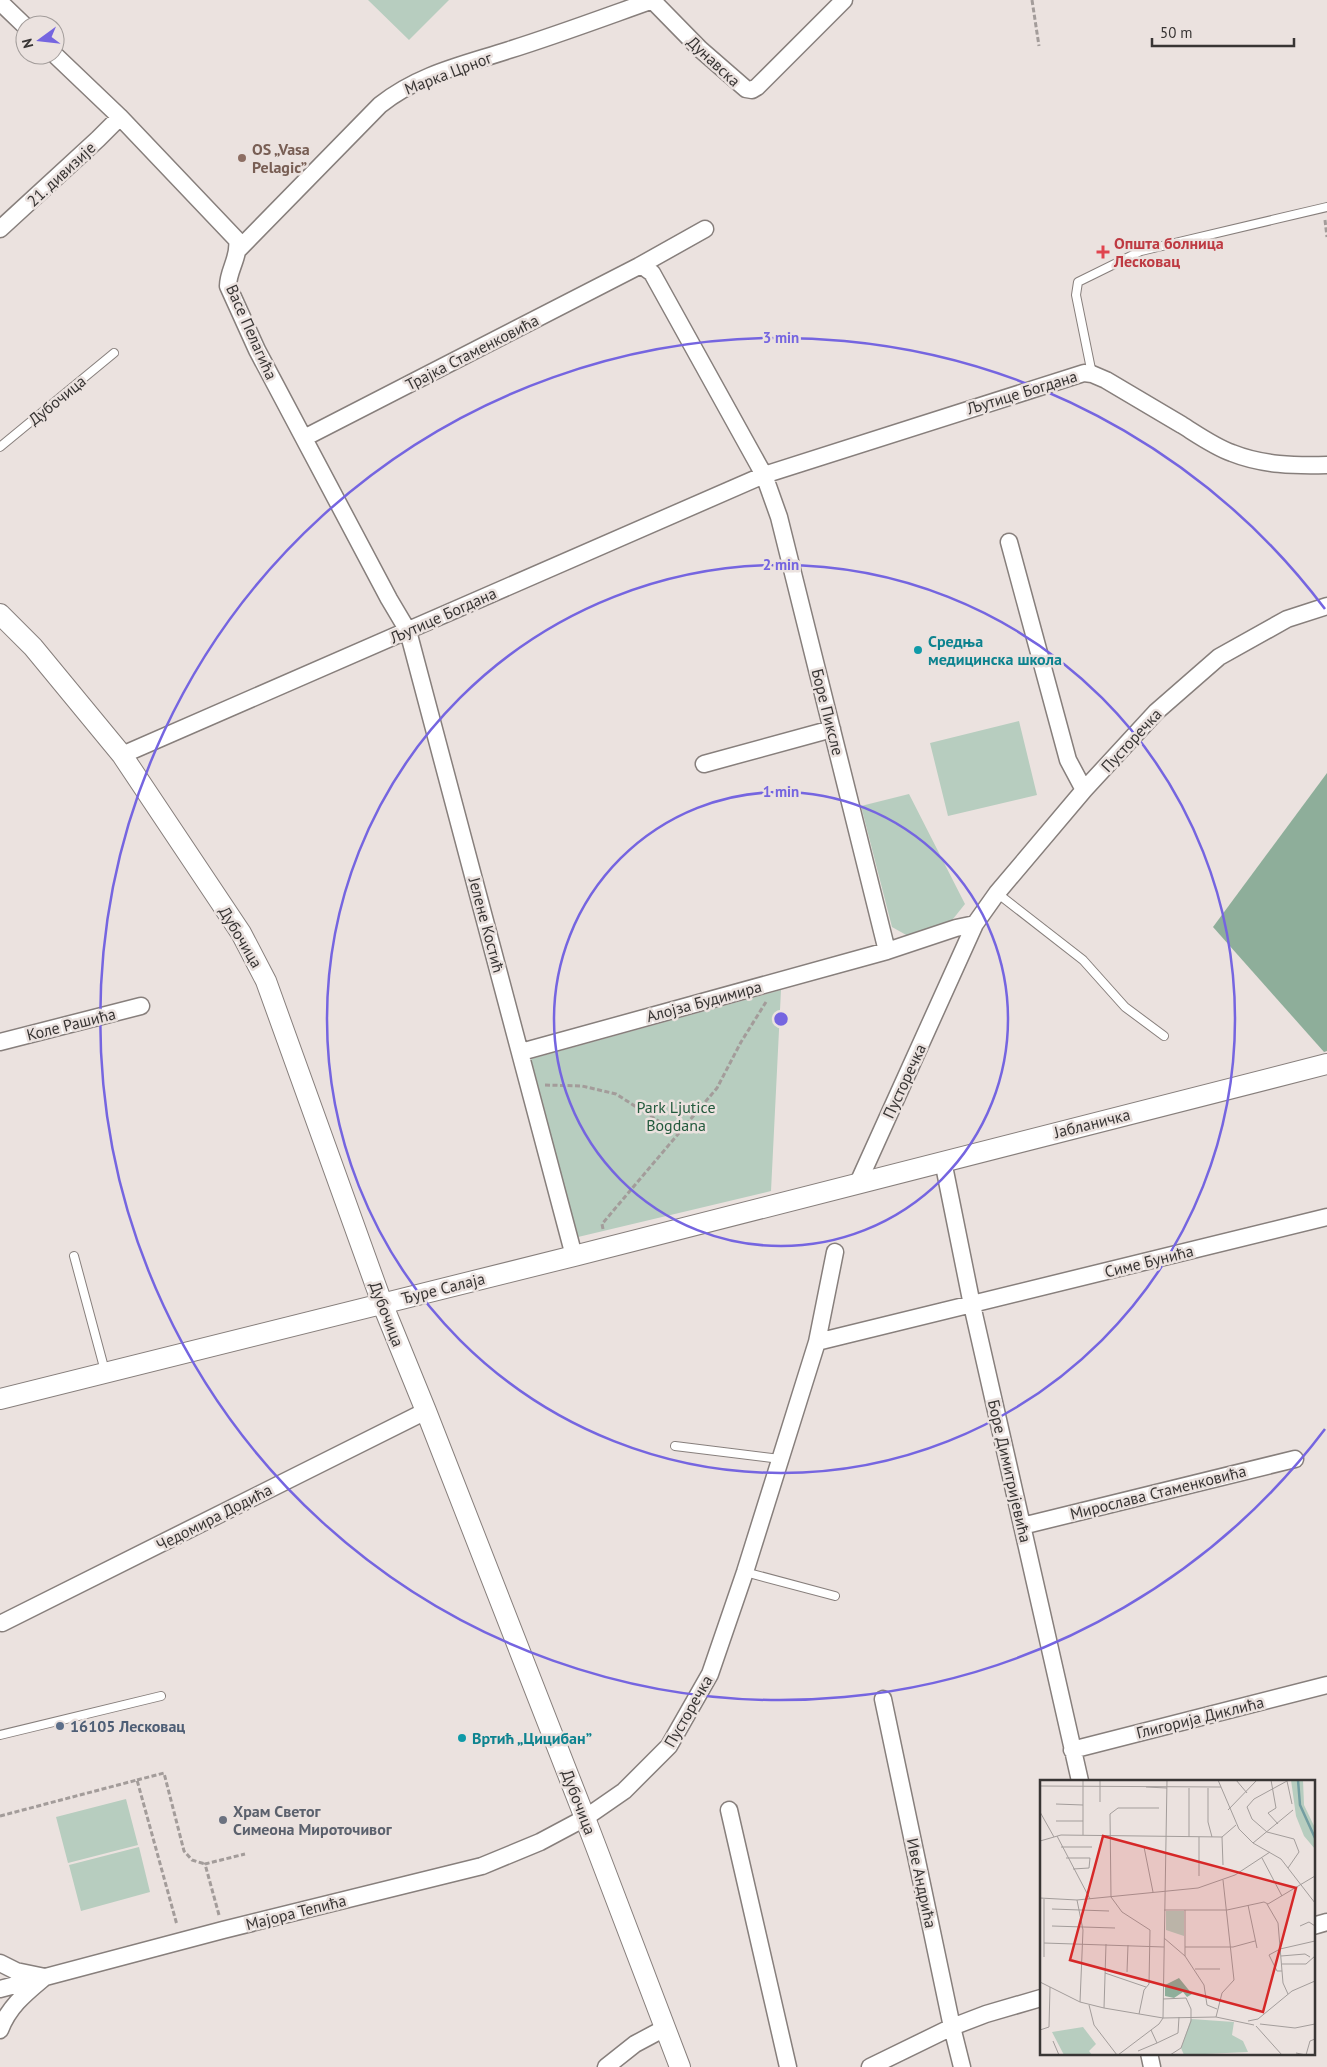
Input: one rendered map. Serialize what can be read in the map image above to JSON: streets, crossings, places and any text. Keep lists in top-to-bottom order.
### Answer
{
  "streets": {
    "street": [
      "Дунавска",
      "Марка Црног",
      "21. дивизије",
      "Васе Пелагића",
      "Трајка Стаменковића",
      "Љутице Богдана",
      "Дубочица",
      "Боре Пиксле",
      "Пусторечка",
      "Јелене Костић",
      "Алојза Будимира",
      "Коле Рашића",
      "Јабланичка",
      "Симе Бунића",
      "Ђуре Салаја",
      "Боре Димитријевића",
      "Мирослава Стаменковића",
      "Чедомира Додића",
      "Глигорија Диклића",
      "Иве Андрића",
      "Мајора Тепића"
    ]
  },
  "crossings": [
    ["Дунавска", "Марка Црног"],
    ["Марка Црног", "Васе Пелагића"],
    ["Васе Пелагића", "Трајка Стаменковића"],
    ["Васе Пелагића", "Јелене Костић"],
    ["Љутице Богдана", "Дубочица"],
    ["Љутице Богдана", "Боре Пиксле"],
    ["Љутице Богдана", "Јелене Костић"],
    ["Дубочица", "Пусторечка"],
    ["Дубочица", "Ђуре Салаја"],
    ["Дубочица", "Чедомира Додића"],
    ["Дубочица", "Мајора Тепића"],
    ["Боре Пиксле", "Алојза Будимира"],
    ["Пусторечка", "Јабланичка"],
    ["Пусторечка", "Ђуре Салаја"],
    ["Пусторечка", "Мајора Тепића"],
    ["Јелене Костић", "Алојза Будимира"],
    ["Јелене Костић", "Ђуре Салаја"],
    ["Јабланичка", "Ђуре Салаја"],
    ["Јабланичка", "Боре Димитријевића"],
    ["Симе Бунића", "Боре Димитријевића"],
    ["Боре Димитријевића", "Мирослава Стаменковића"],
    ["Боре Димитријевића", "Глигорија Диклића"]
  ],
  "parks": ["Park Ljutice Bogdana"],
  "places": {
    "other": [
      "OS „Vasa Pelagic”",
      "Средња медицинска школа",
      "16105 Лесковац",
      "Вртић „Цицибан”",
      "Храм Светог Симеона Мироточивог"
    ],
    "health": ["Општа болница Лесковац"]
  },
  "scale_bar": "50 m",
  "north": "left",
  "rings": ["3 min", "2 min", "1 min"]
}
